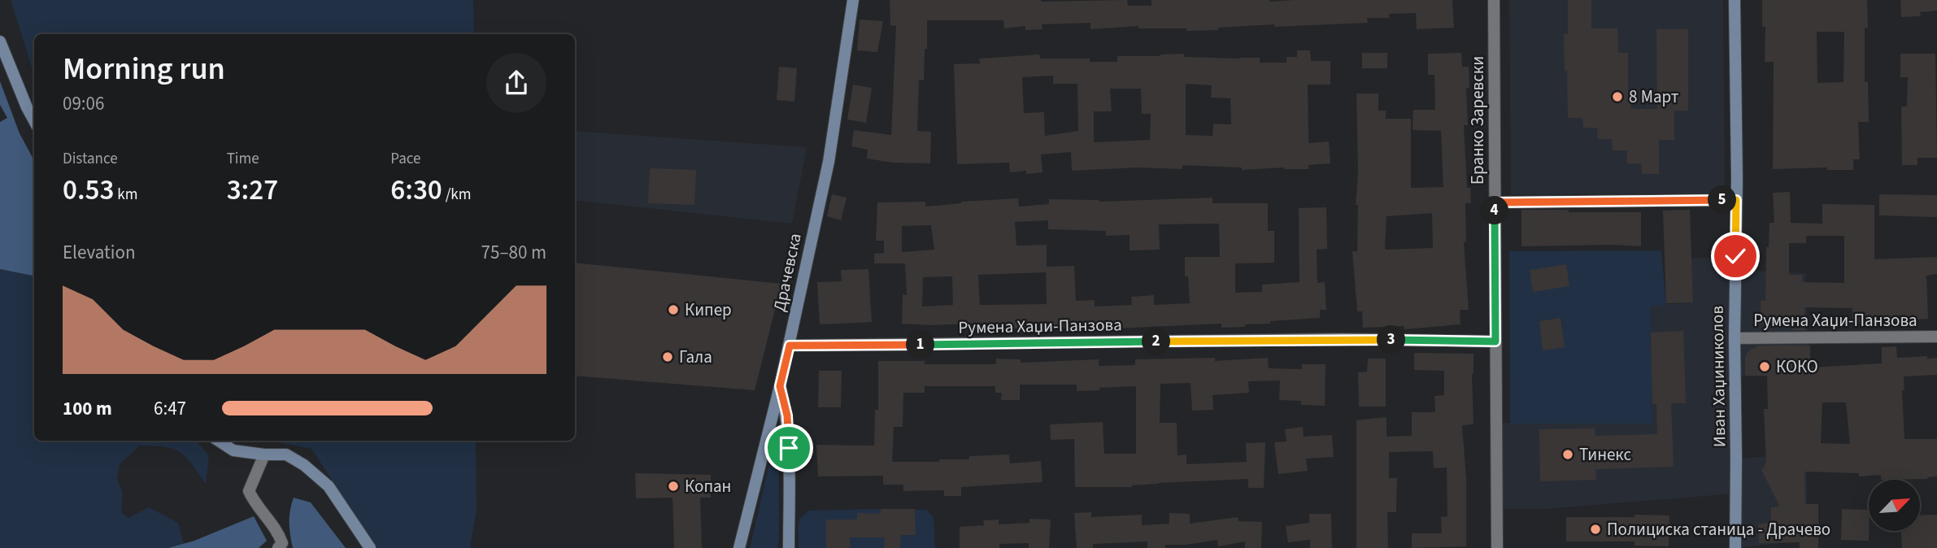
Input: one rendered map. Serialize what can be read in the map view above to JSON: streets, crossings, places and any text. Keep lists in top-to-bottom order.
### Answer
{
  "streets": {
    "street": [
      "Бранко Заревски",
      "Драчевска",
      "Румена Хаџи-Панзова",
      "Иван Хаџиниколов"
    ]
  },
  "crossings": [
    ["Бранко Заревски", "Румена Хаџи-Панзова"],
    ["Драчевска", "Румена Хаџи-Панзова"],
    ["Румена Хаџи-Панзова", "Иван Хаџиниколов"]
  ],
  "places": [
    "8 Март",
    "Кипер",
    "Гала",
    "КОКО",
    "Тинекс",
    "Копан",
    "Полициска станица - Драчево"
  ],
  "north": "top right",
  "page": {
    "heading": ["Morning run", "09:06"],
    "stats": [
      ["Distance", "0.53 km"],
      ["Time", "3:27"],
      ["Pace", "6:30 /km"]
    ],
    "pins": [
      "5",
      "4",
      "3",
      "2",
      "1"
    ],
    "chart": ["Elevation", "75–80 m"],
    "list": [
      {
        "name": "100 m",
        "note": "6:47"
      }
    ]
  }
}
